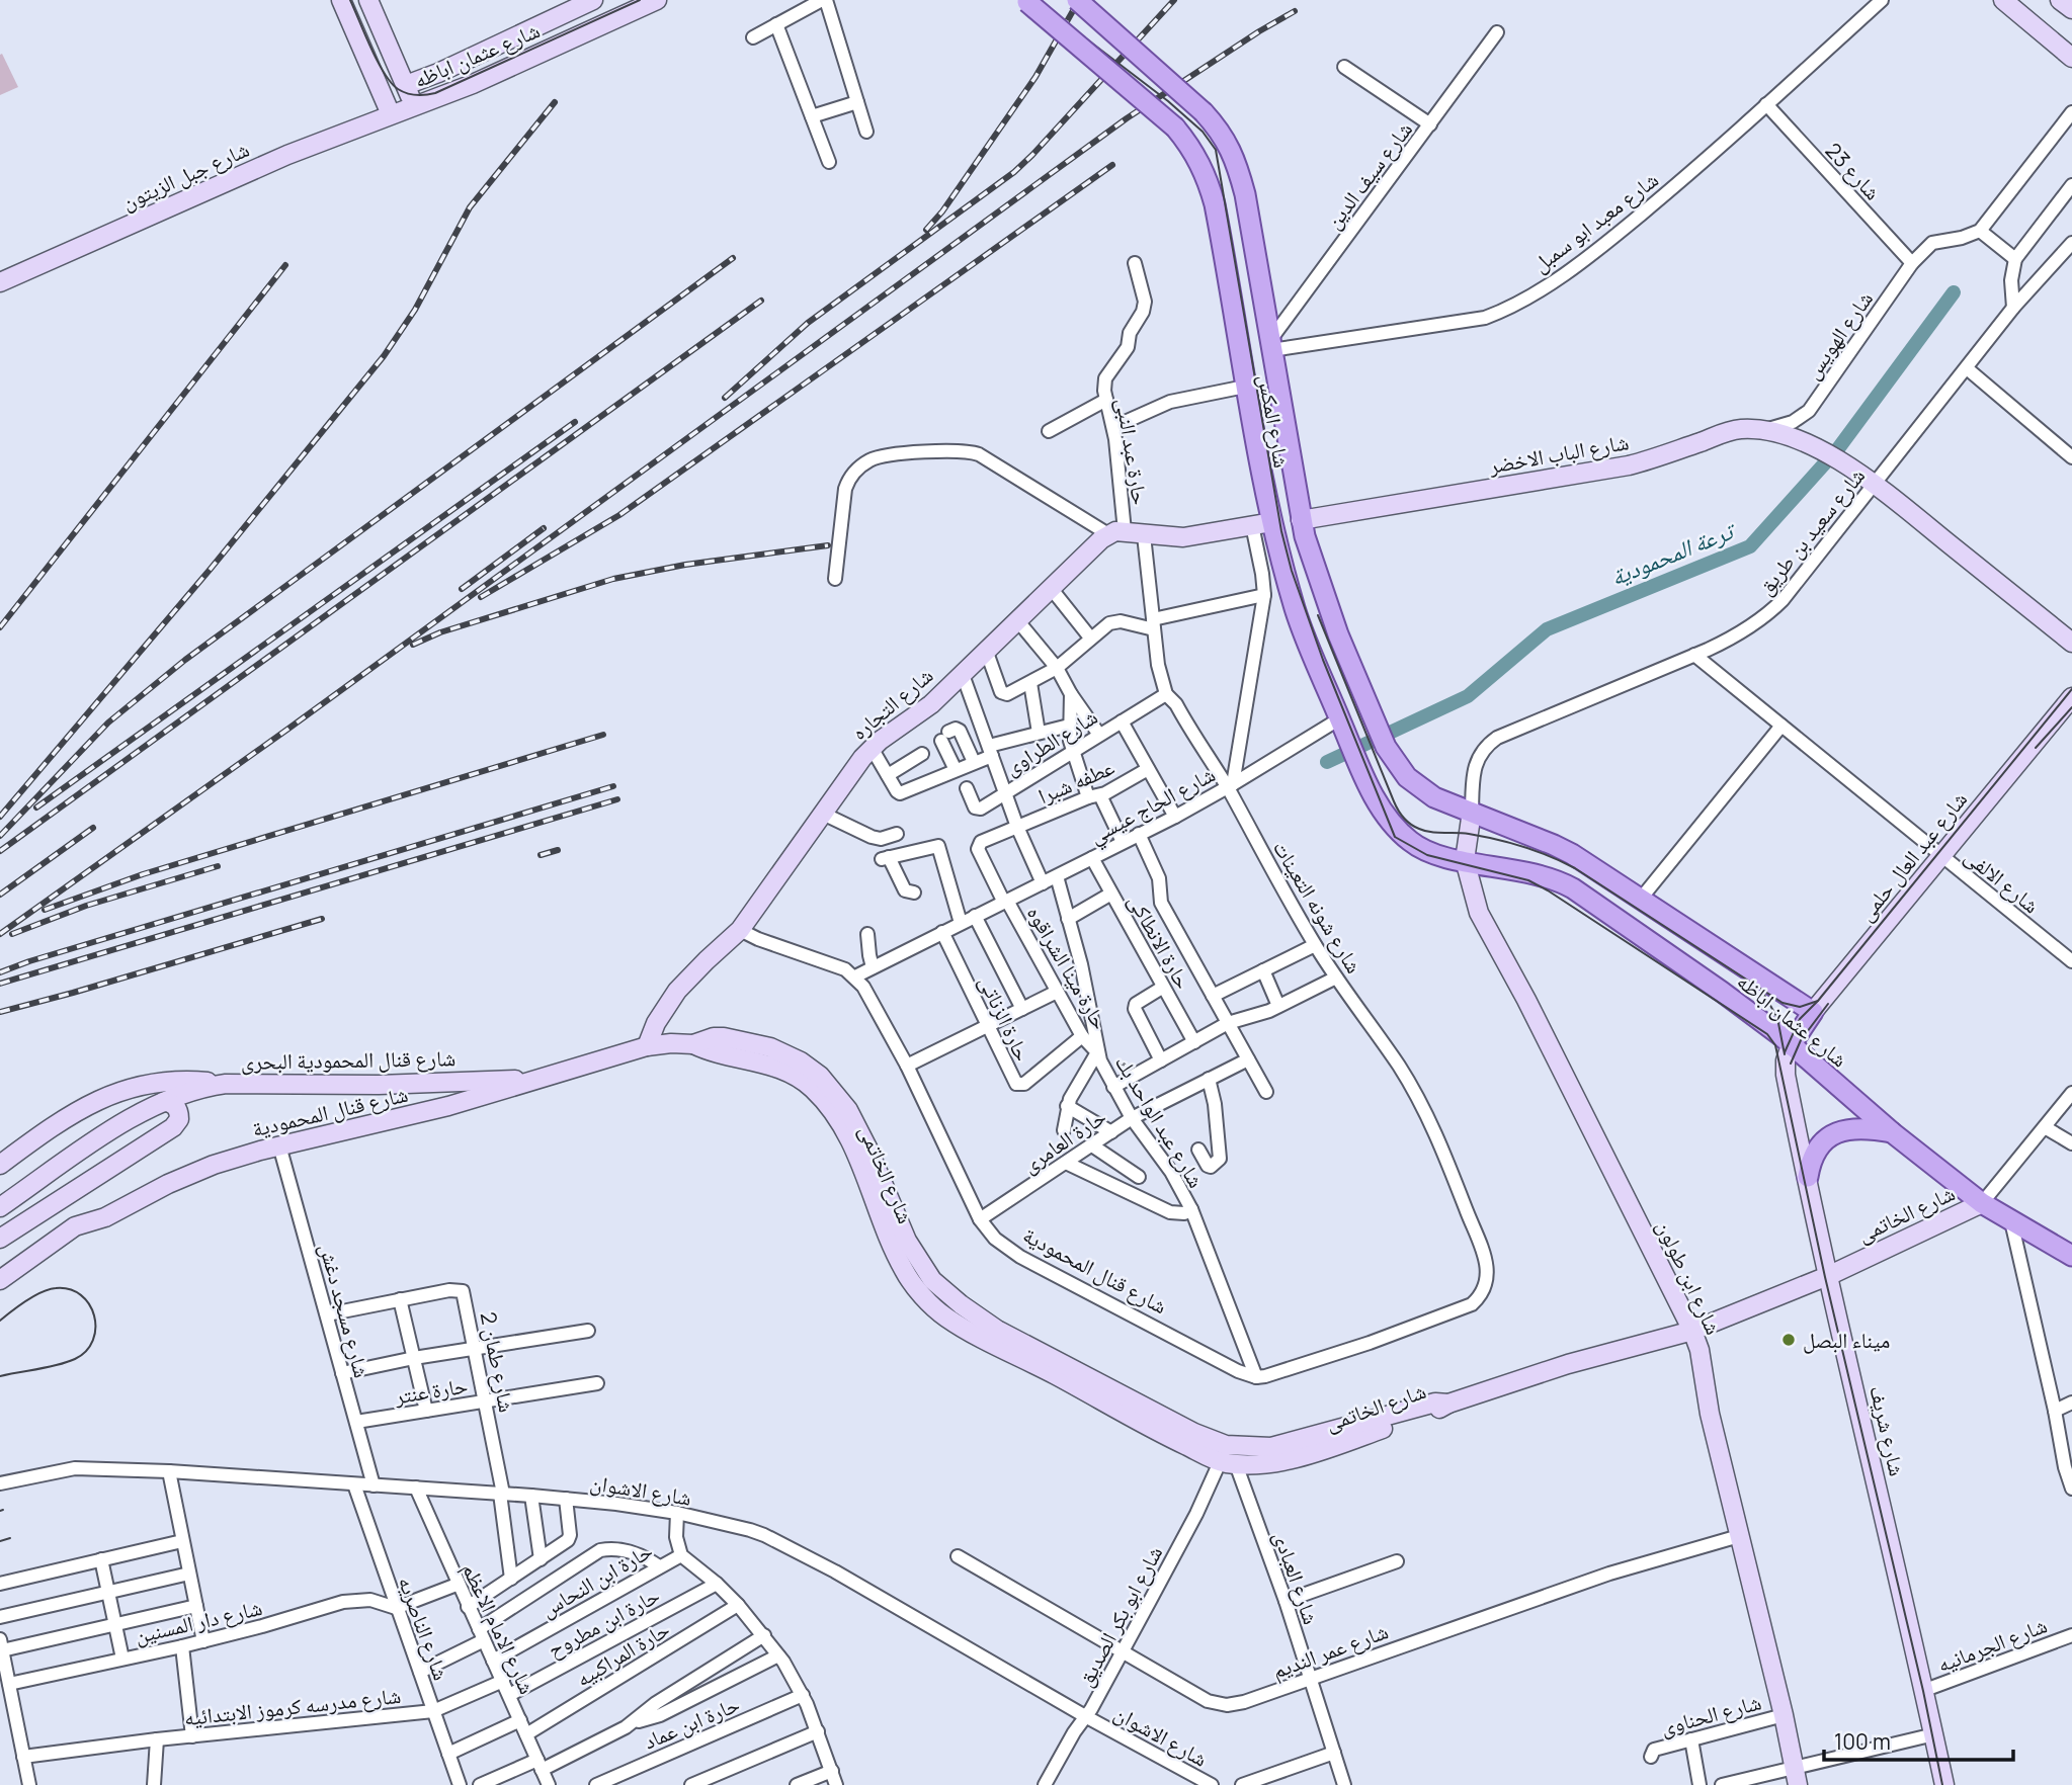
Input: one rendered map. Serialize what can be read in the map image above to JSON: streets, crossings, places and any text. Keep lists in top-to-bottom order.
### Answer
{
  "streets": {
    "main road": [
      "شارع عثمان اباظه",
      "شارع جبل الزيتون",
      "شارع المكس",
      "شارع الباب الاخضر",
      "شارع التجاره",
      "شارع عبد العال حلمى",
      "شارع قنال المحمودية البحرى",
      "شارع قنال المحمودية",
      "شارع الخاتمى",
      "شارع ابن طولون",
      "شارع شريف"
    ],
    "street": [
      "شارع 23",
      "شارع سيف الدين",
      "شارع معبد ابو سمبل",
      "شارع الهويس",
      "حارة عبد النبى",
      "شارع سعيد بن طريق",
      "شارع الطراوى",
      "عطفه شبرا",
      "شارع الحاج عيسي",
      "شارع الالفى",
      "شارع شونه التعينات",
      "حارة الانطاكى",
      "حارة مينا الشراقوه",
      "حارة الزناتى",
      "شارع عبد الواحد بك",
      "حارة العامرى",
      "شارع مسجد دغش",
      "شارع طمان 2",
      "حارة عنتر",
      "شارع الاشوان",
      "شارع العبادى",
      "حارة ابن النحاس",
      "شارع ابو بكر الصديق",
      "شارع دار المسنين",
      "حارة ابن مطروح",
      "شارع الناصريه",
      "شارع الامام الاعظم",
      "شارع الجرمانيه",
      "شارع عمر النديم",
      "حارة المراكبيه",
      "شارع مدرسه كرموز الابتدائيه",
      "شارع الحناوى",
      "حارة ابن عماد"
    ]
  },
  "crossings": [
    ["شارع عثمان اباظه", "شارع جبل الزيتون"],
    ["شارع عثمان اباظه", "شارع المكس"],
    ["شارع عثمان اباظه", "شارع سعيد بن طريق"],
    ["شارع عثمان اباظه", "شارع عبد العال حلمى"],
    ["شارع عثمان اباظه", "شارع الخاتمى"],
    ["شارع عثمان اباظه", "شارع ابن طولون"],
    ["شارع عثمان اباظه", "شارع شريف"],
    ["شارع 23", "شارع معبد ابو سمبل"],
    ["شارع 23", "شارع الهويس"],
    ["شارع سيف الدين", "شارع معبد ابو سمبل"],
    ["شارع سيف الدين", "شارع المكس"],
    ["شارع معبد ابو سمبل", "شارع المكس"],
    ["شارع الهويس", "شارع الباب الاخضر"],
    ["شارع المكس", "شارع الباب الاخضر"],
    ["شارع المكس", "شارع سعيد بن طريق"],
    ["شارع المكس", "شارع الحاج عيسي"],
    ["شارع المكس", "شارع ابن طولون"],
    ["حارة عبد النبى", "شارع التجاره"],
    ["شارع الباب الاخضر", "شارع سعيد بن طريق"],
    ["شارع سعيد بن طريق", "شارع الالفى"],
    ["شارع التجاره", "شارع قنال المحمودية"],
    ["شارع الطراوى", "شارع شونه التعينات"],
    ["عطفه شبرا", "شارع الحاج عيسي"],
    ["عطفه شبرا", "حارة مينا الشراقوه"],
    ["شارع الحاج عيسي", "شارع شونه التعينات"],
    ["شارع الحاج عيسي", "حارة الانطاكى"],
    ["شارع الحاج عيسي", "حارة مينا الشراقوه"],
    ["شارع الحاج عيسي", "حارة الزناتى"],
    ["شارع الحاج عيسي", "شارع قنال المحمودية"],
    ["شارع الحاج عيسي", "شارع عبد الواحد بك"],
    ["شارع عبد العال حلمى", "شارع الالفى"],
    ["شارع عبد العال حلمى", "شارع شريف"],
    ["شارع شونه التعينات", "شارع قنال المحمودية"],
    ["شارع شونه التعينات", "شارع عبد الواحد بك"],
    ["حارة مينا الشراقوه", "حارة الزناتى"],
    ["حارة مينا الشراقوه", "شارع عبد الواحد بك"],
    ["شارع قنال المحمودية البحرى", "شارع قنال المحمودية"],
    ["شارع قنال المحمودية", "شارع عبد الواحد بك"],
    ["شارع قنال المحمودية", "حارة العامرى"],
    ["شارع قنال المحمودية", "شارع الخاتمى"],
    ["شارع قنال المحمودية", "شارع مسجد دغش"],
    ["شارع عبد الواحد بك", "حارة العامرى"],
    ["شارع الخاتمى", "شارع ابن طولون"],
    ["شارع الخاتمى", "شارع شريف"],
    ["شارع الخاتمى", "شارع العبادى"],
    ["شارع الخاتمى", "شارع ابو بكر الصديق"],
    ["شارع ابن طولون", "شارع عمر النديم"],
    ["شارع ابن طولون", "شارع الحناوى"],
    ["شارع مسجد دغش", "شارع طمان 2"],
    ["شارع مسجد دغش", "حارة عنتر"],
    ["شارع مسجد دغش", "شارع الاشوان"],
    ["شارع طمان 2", "حارة عنتر"],
    ["شارع طمان 2", "شارع الاشوان"],
    ["شارع شريف", "شارع الجرمانيه"],
    ["شارع الاشوان", "شارع ابو بكر الصديق"],
    ["شارع الاشوان", "شارع الناصريه"],
    ["شارع الاشوان", "شارع الامام الاعظم"],
    ["شارع العبادى", "شارع ابو بكر الصديق"],
    ["شارع العبادى", "شارع عمر النديم"],
    ["حارة ابن النحاس", "شارع الامام الاعظم"],
    ["شارع ابو بكر الصديق", "شارع عمر النديم"],
    ["شارع دار المسنين", "شارع الناصريه"],
    ["حارة ابن مطروح", "شارع الامام الاعظم"],
    ["شارع الناصريه", "شارع مدرسه كرموز الابتدائيه"],
    ["شارع الامام الاعظم", "حارة المراكبيه"]
  ],
  "water": ["ترعة المحمودية"],
  "places": ["ميناء البصل"],
  "scale_bar": "100 m"
}
